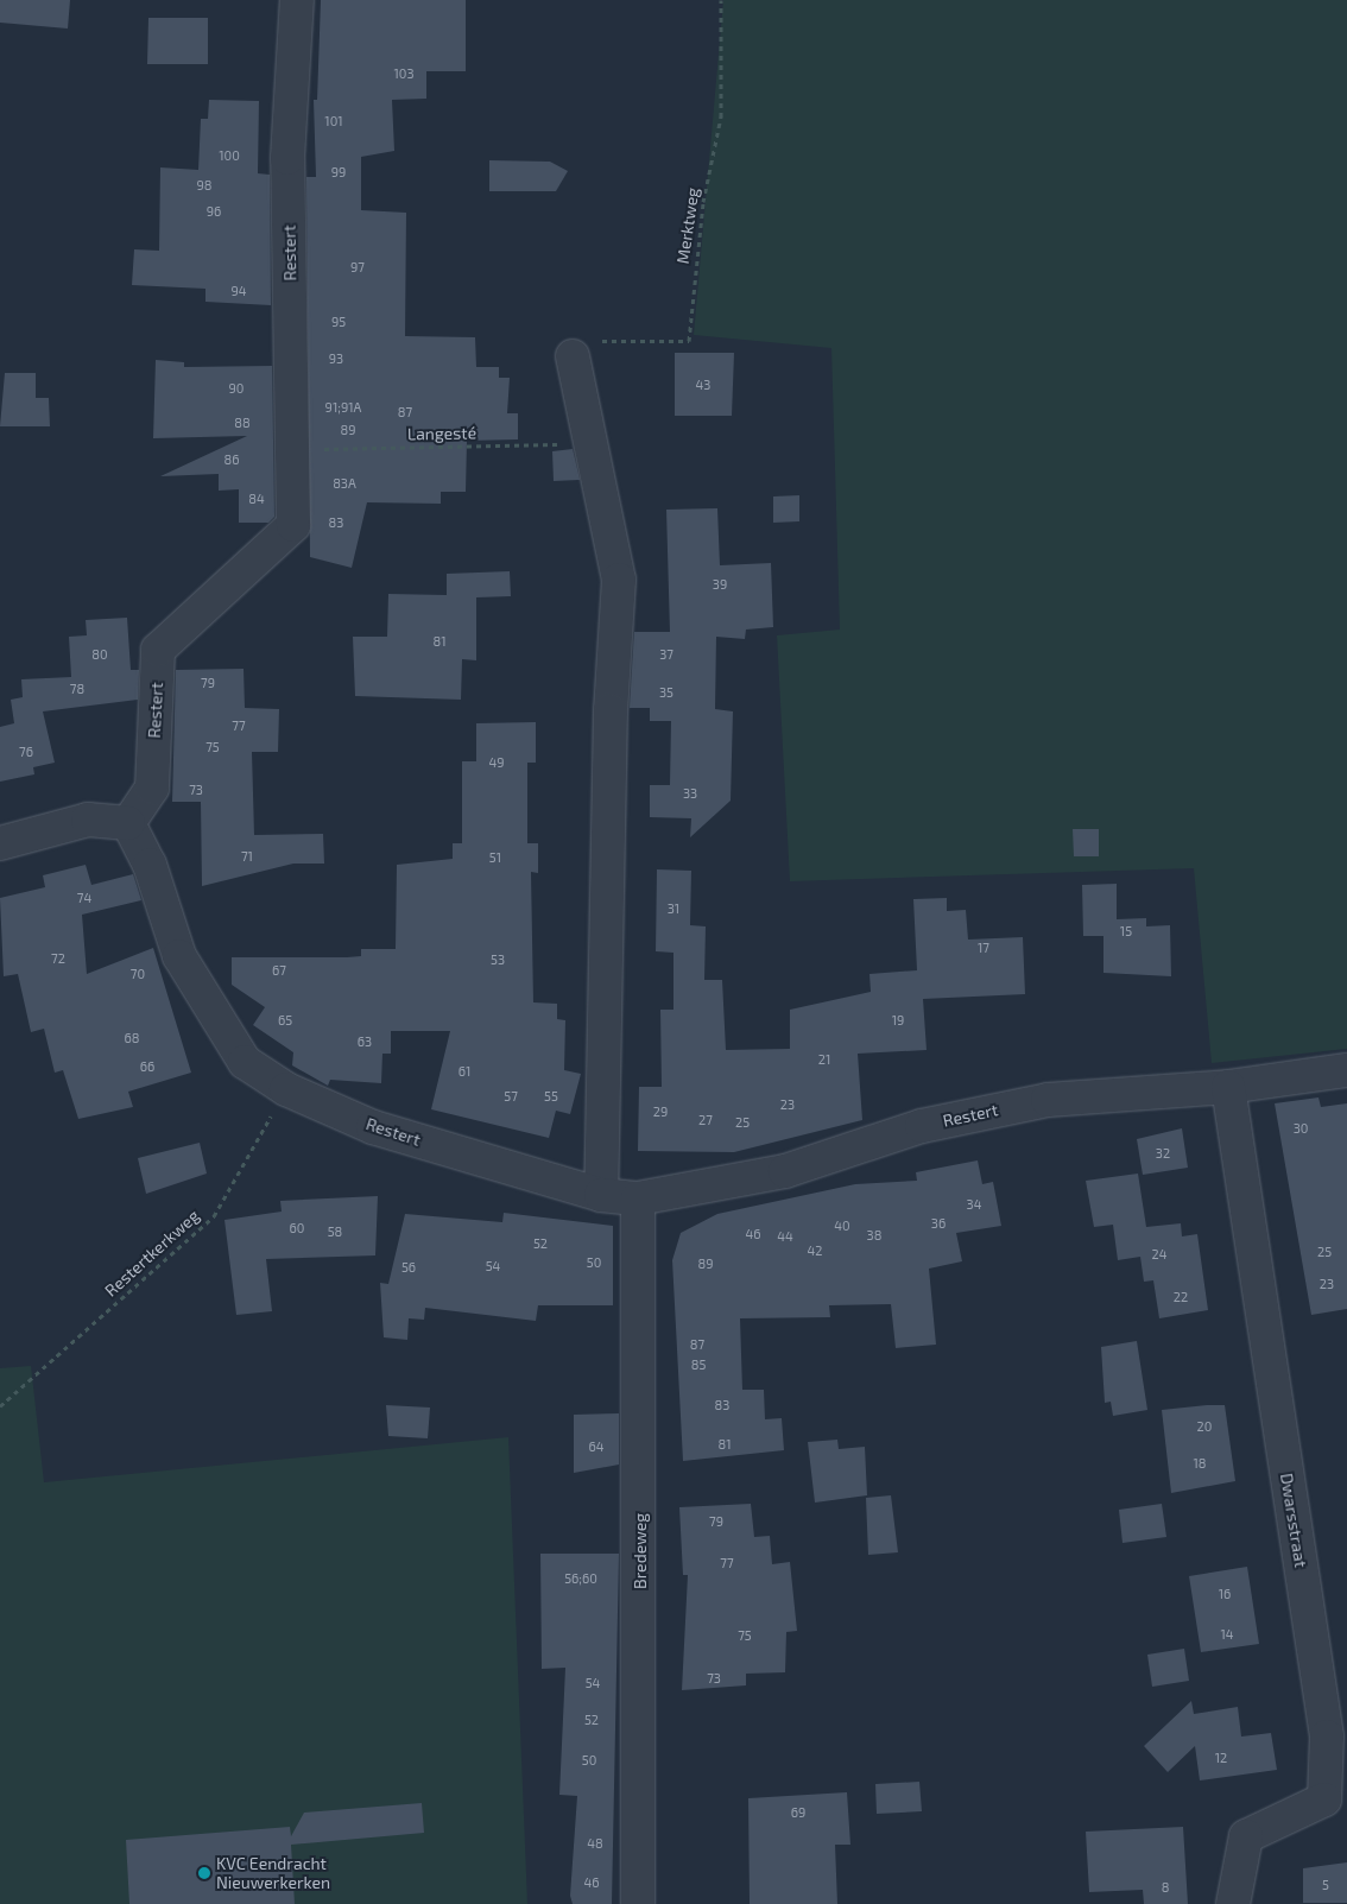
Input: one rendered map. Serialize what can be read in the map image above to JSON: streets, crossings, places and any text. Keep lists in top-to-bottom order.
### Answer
{
  "streets": {
    "street": ["Restert", "Dwarsstraat", "Bredeweg"],
    "path": ["Merktweg", "Langesté", "Restertkerkweg"]
  },
  "crossings": [
    ["Restert", "Langesté"],
    ["Restert", "Restertkerkweg"],
    ["Restert", "Dwarsstraat"],
    ["Restert", "Bredeweg"]
  ],
  "places": ["KVC Eendracht Nieuwerkerken"],
  "house_numbers": [
    "103",
    "101",
    "100",
    "99",
    "98",
    "96",
    "97",
    "94",
    "95",
    "93",
    "43",
    "90",
    "91;91A",
    "87",
    "88",
    "89",
    "86",
    "83A",
    "84",
    "83",
    "39",
    "81",
    "80",
    "37",
    "79",
    "78",
    "35",
    "77",
    "75",
    "76",
    "49",
    "73",
    "33",
    "71",
    "51",
    "74",
    "31",
    "15",
    "17",
    "72",
    "53",
    "67",
    "70",
    "65",
    "19",
    "68",
    "63",
    "21",
    "66",
    "61",
    "57",
    "55",
    "23",
    "29",
    "27",
    "25",
    "30",
    "32",
    "34",
    "36",
    "40",
    "60",
    "58",
    "46",
    "38",
    "44",
    "52",
    "42",
    "25",
    "24",
    "50",
    "89",
    "54",
    "56",
    "23",
    "22",
    "87",
    "85",
    "83",
    "20",
    "81",
    "64",
    "18",
    "79",
    "77",
    "56;60",
    "16",
    "14",
    "75",
    "73",
    "54",
    "52",
    "12",
    "50",
    "69",
    "48",
    "46",
    "5",
    "8"
  ]
}
